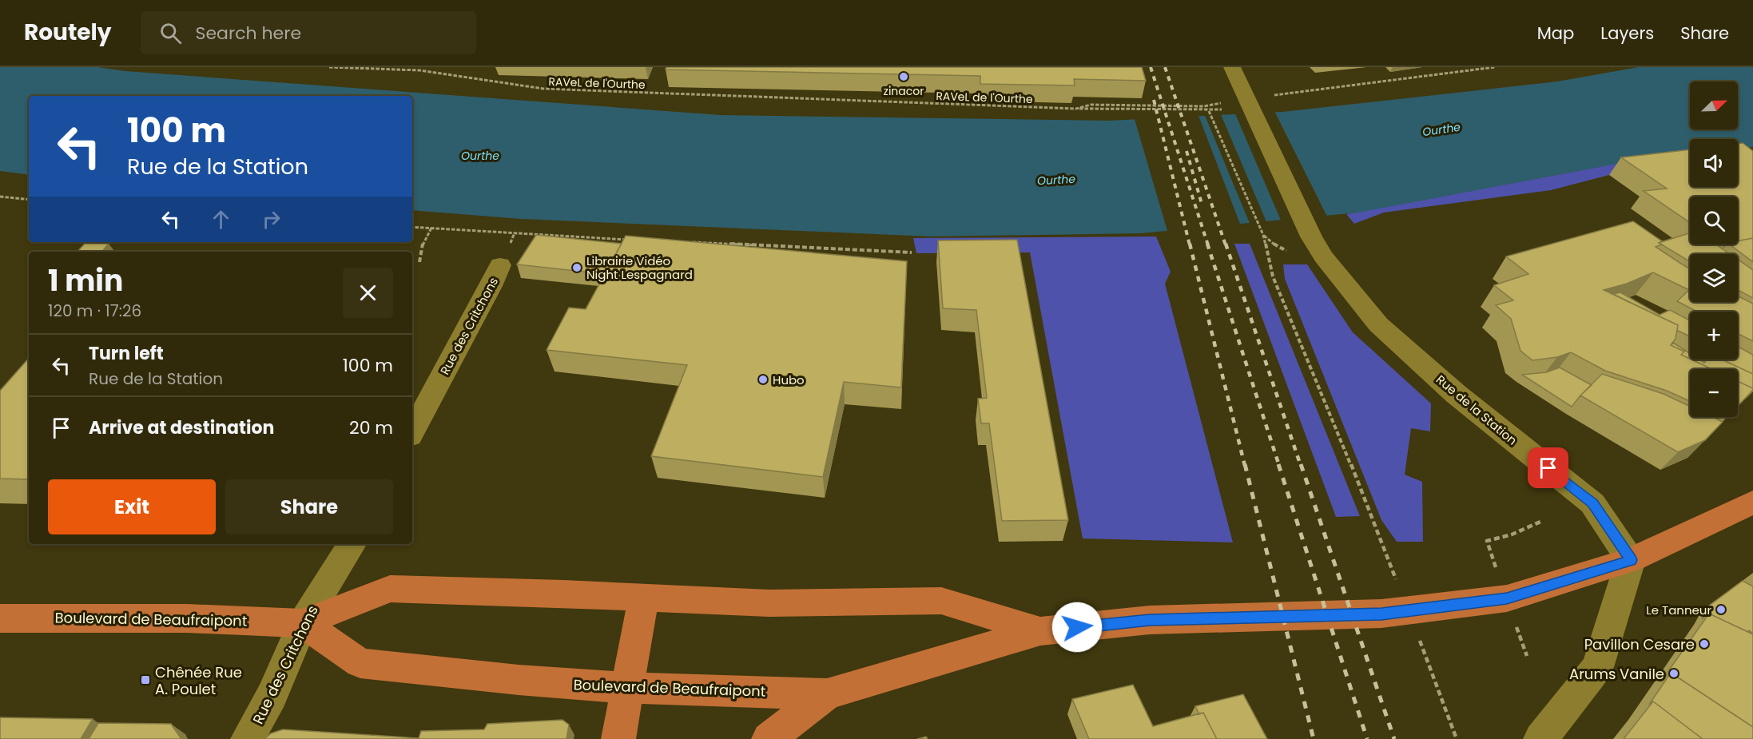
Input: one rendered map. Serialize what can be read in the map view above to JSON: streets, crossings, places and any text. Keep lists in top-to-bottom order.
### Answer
{
  "streets": {
    "main road": ["Boulevard de Beaufraipont"],
    "street": ["Rue des Critchons", "Rue de la Station"],
    "path": ["RAVeL de l'Ourthe"]
  },
  "crossings": [
    ["RAVeL de l'Ourthe", "Rue de la Station"],
    ["Rue des Critchons", "Boulevard de Beaufraipont"],
    ["Rue de la Station", "Boulevard de Beaufraipont"]
  ],
  "water": ["Ourthe"],
  "places": {
    "other": [
      "zinacor",
      "Librairie Vidéo Night Lespagnard",
      "Hubo",
      "Le Tanneur",
      "Pavillon Cesare",
      "Arums Vanile"
    ],
    "transit": ["Chênée Rue A. Poulet"]
  },
  "north": "top right",
  "page": {
    "header": "Routely",
    "search": "Search here",
    "nav": ["Map", "Layers", "Share"],
    "map_buttons": ["+", "−"],
    "turn": ["100 m", "Rue de la Station"],
    "heading": ["1 min", "120 m · 17:26"],
    "list": [
      {
        "name": "Turn left",
        "note": "Rue de la Station",
        "value": "100 m"
      },
      {
        "name": "Arrive at destination",
        "value": "20 m"
      }
    ],
    "buttons": ["Exit", "Share"]
  }
}
